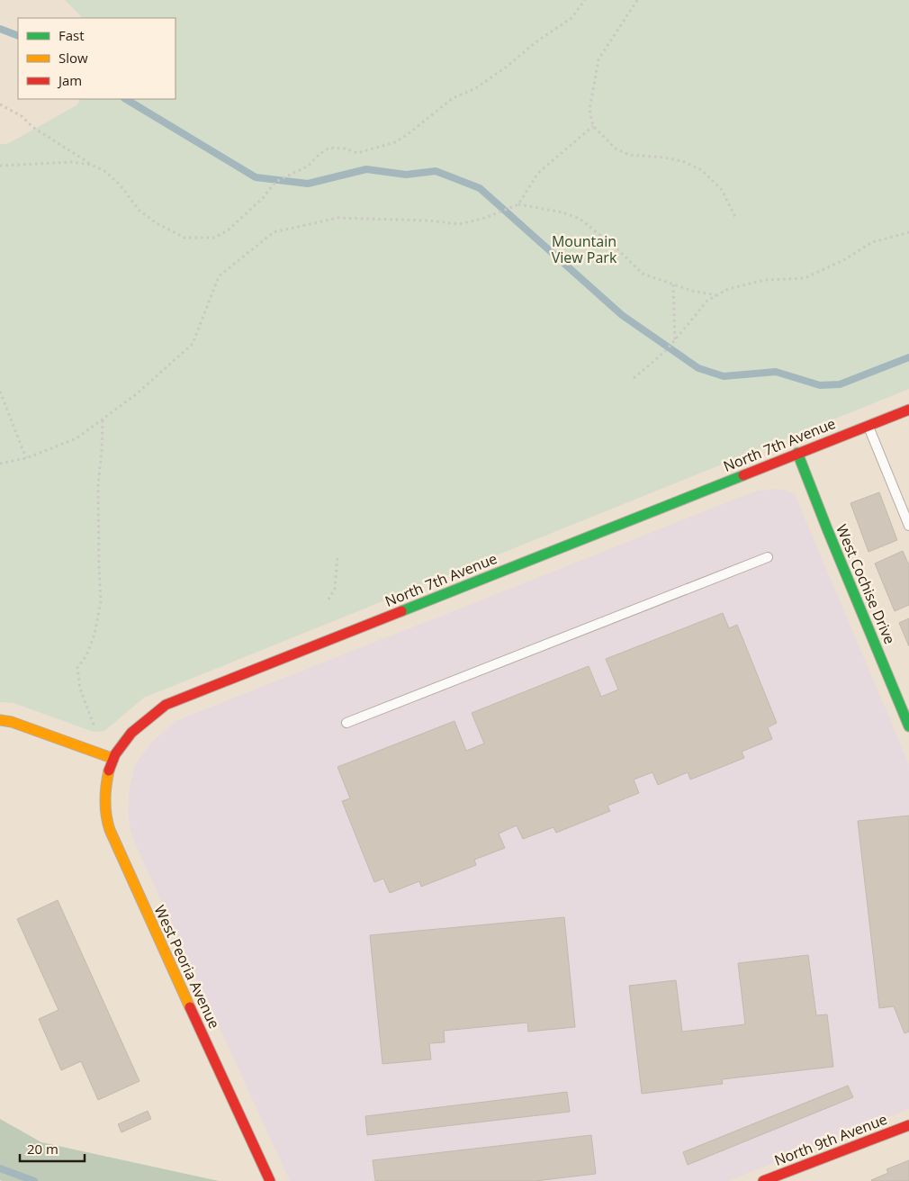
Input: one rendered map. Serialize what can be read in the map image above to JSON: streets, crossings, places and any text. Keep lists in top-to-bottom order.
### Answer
{
  "streets": {
    "street": [
      "North 7th Avenue",
      "West Cochise Drive",
      "West Peoria Avenue",
      "North 9th Avenue"
    ]
  },
  "crossings": [
    ["North 7th Avenue", "West Cochise Drive"],
    ["North 7th Avenue", "West Peoria Avenue"]
  ],
  "parks": ["Mountain View Park"],
  "legend": ["Fast", "Slow", "Jam"],
  "scale_bar": "20 m"
}
